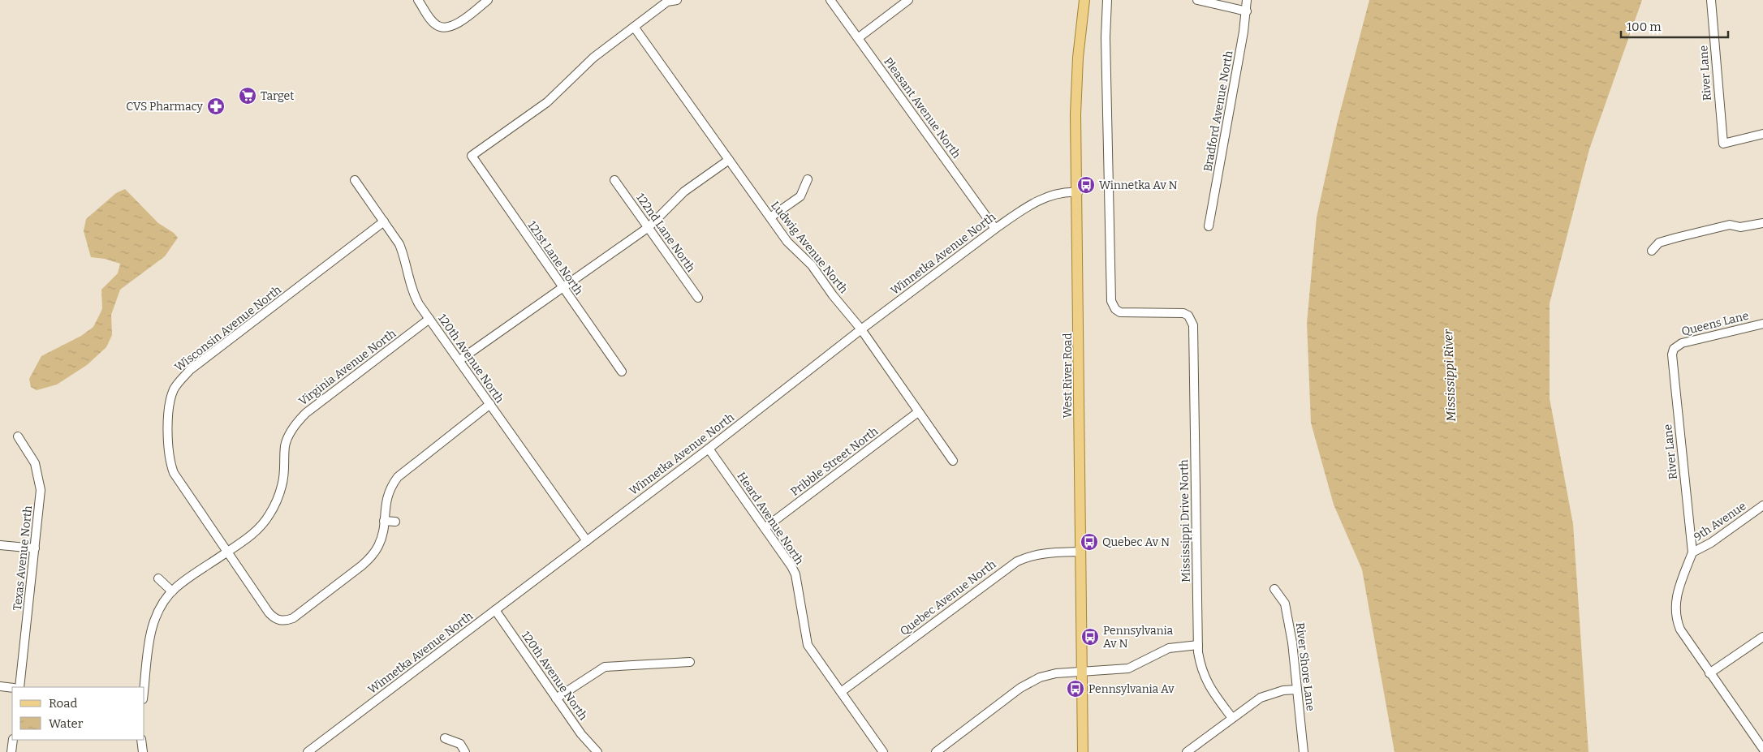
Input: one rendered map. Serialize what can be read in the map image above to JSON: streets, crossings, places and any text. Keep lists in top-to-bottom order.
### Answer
{
  "streets": {
    "main road": ["West River Road"],
    "street": [
      "River Lane",
      "Pleasant Avenue North",
      "Bradford Avenue North",
      "122nd Lane North",
      "Ludwig Avenue North",
      "Winnetka Avenue North",
      "121st Lane North",
      "Queens Lane",
      "Wisconsin Avenue North",
      "120th Avenue North",
      "Virginia Avenue North",
      "Pribble Street North",
      "Heard Avenue North",
      "Mississippi Drive North",
      "9th Avenue",
      "Texas Avenue North",
      "Quebec Avenue North",
      "River Shore Lane"
    ]
  },
  "crossings": [
    ["River Lane", "Queens Lane"],
    ["River Lane", "9th Avenue"],
    ["Pleasant Avenue North", "Winnetka Avenue North"],
    ["Ludwig Avenue North", "Winnetka Avenue North"],
    ["Ludwig Avenue North", "121st Lane North"],
    ["Ludwig Avenue North", "Pribble Street North"],
    ["Winnetka Avenue North", "120th Avenue North"],
    ["Winnetka Avenue North", "West River Road"],
    ["Winnetka Avenue North", "Heard Avenue North"],
    ["Wisconsin Avenue North", "120th Avenue North"],
    ["Wisconsin Avenue North", "Virginia Avenue North"],
    ["120th Avenue North", "Virginia Avenue North"],
    ["West River Road", "Quebec Avenue North"],
    ["Pribble Street North", "Heard Avenue North"],
    ["Heard Avenue North", "Quebec Avenue North"]
  ],
  "water": ["Mississippi River"],
  "places": {
    "supermarket": ["Target"],
    "pharmacy": ["CVS Pharmacy"],
    "bus stop": [
      "Winnetka Av N",
      "Quebec Av N",
      "Pennsylvania Av N",
      "Pennsylvania Av"
    ]
  },
  "legend": ["Road", "Water"],
  "scale_bar": "100 m"
}
